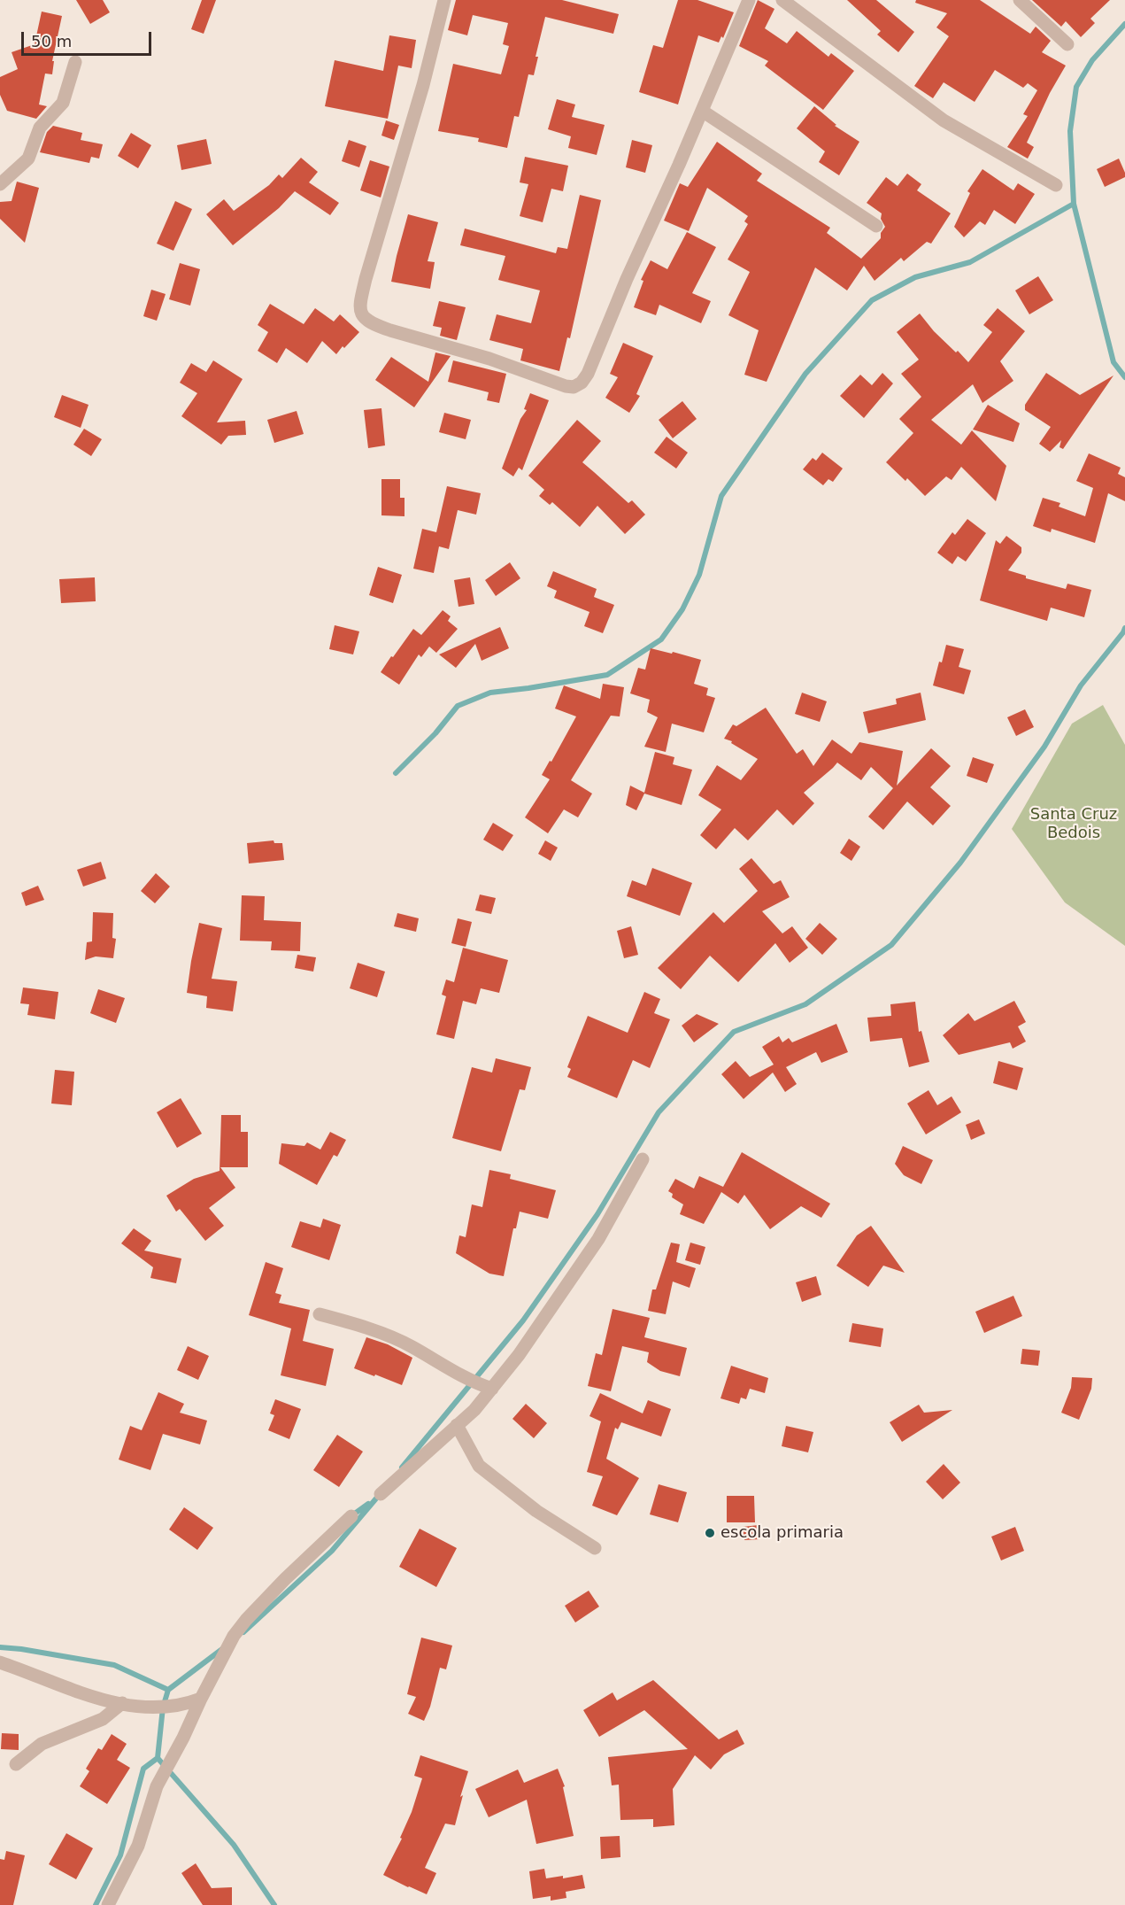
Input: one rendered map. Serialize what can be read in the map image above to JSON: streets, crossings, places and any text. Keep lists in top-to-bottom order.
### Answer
{
  "parks": ["Santa Cruz Bedois"],
  "places": ["escola primaria"],
  "scale_bar": "50 m"
}
